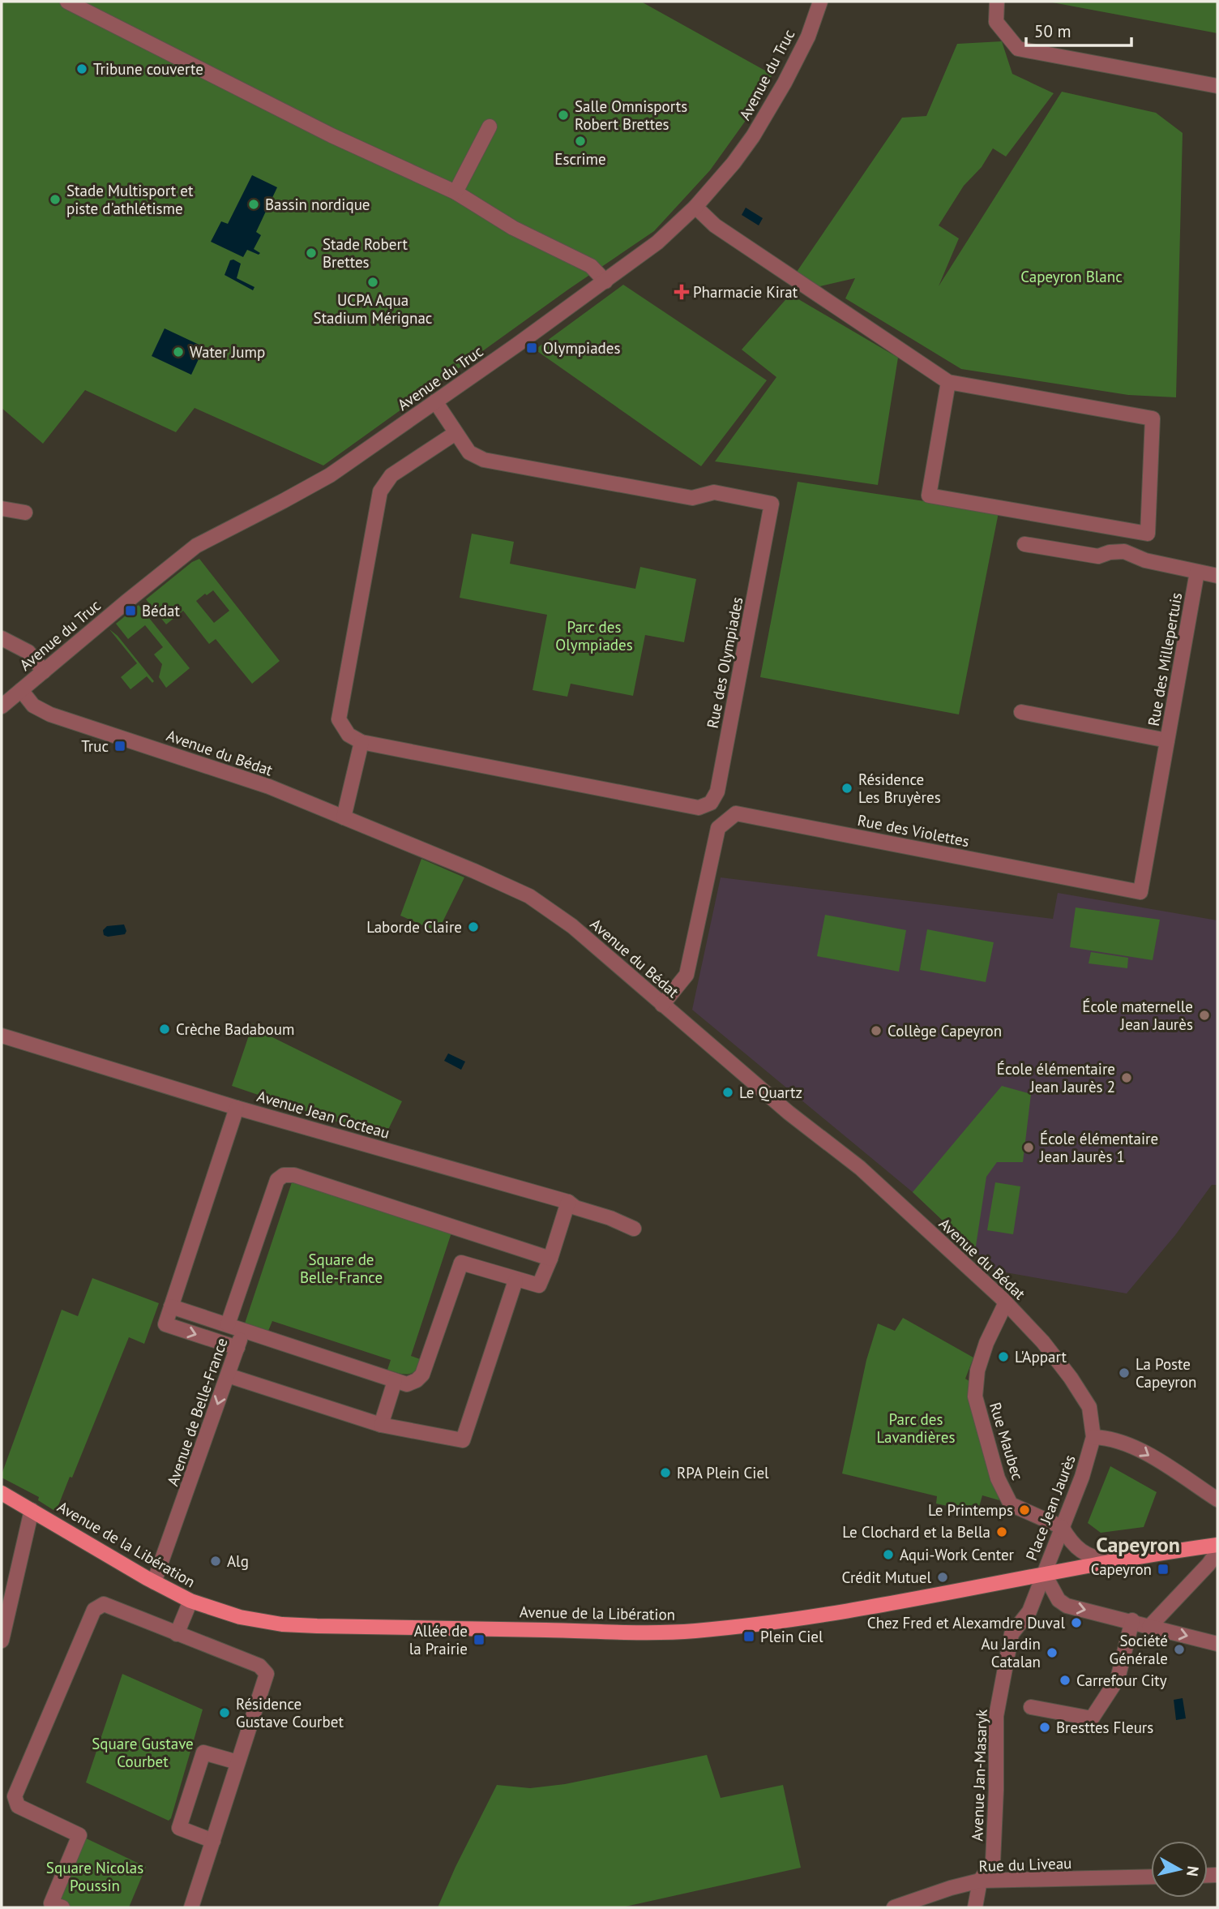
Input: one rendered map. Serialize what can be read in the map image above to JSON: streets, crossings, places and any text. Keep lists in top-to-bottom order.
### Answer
{
  "streets": {
    "main road": ["Avenue de la Libération"],
    "street": [
      "Avenue du Truc",
      "Rue des Millepertuis",
      "Rue des Olympiades",
      "Avenue du Bédat",
      "Rue des Violettes",
      "Avenue Jean Cocteau",
      "Avenue de Belle-France",
      "Rue Maubec",
      "Place Jean Jaurès",
      "Avenue Jan-Masaryk",
      "Rue du Liveau"
    ]
  },
  "crossings": [
    ["Avenue du Truc", "Rue des Olympiades"],
    ["Avenue du Truc", "Avenue du Bédat"],
    ["Rue des Millepertuis", "Rue des Violettes"],
    ["Avenue du Bédat", "Rue des Violettes"],
    ["Avenue du Bédat", "Rue Maubec"],
    ["Avenue du Bédat", "Place Jean Jaurès"],
    ["Avenue de Belle-France", "Avenue de la Libération"],
    ["Rue Maubec", "Place Jean Jaurès"],
    ["Place Jean Jaurès", "Avenue de la Libération"],
    ["Place Jean Jaurès", "Avenue Jan-Masaryk"],
    ["Avenue de la Libération", "Avenue Jan-Masaryk"],
    ["Avenue Jan-Masaryk", "Rue du Liveau"]
  ],
  "one_way": ["Avenue de Belle-France", "Place Jean Jaurès"],
  "districts": ["Capeyron"],
  "parks": [
    "Capeyron Blanc",
    "Parc des Olympiades",
    "Square de Belle-France",
    "Parc des Lavandières",
    "Square Gustave Courbet",
    "Square Nicolas Poussin"
  ],
  "places": {
    "other": [
      "Tribune couverte",
      "Salle Omnisports Robert Brettes",
      "Escrime",
      "Stade Multisport et piste d'athlétisme",
      "Bassin nordique",
      "Stade Robert Brettes",
      "UCPA Aqua Stadium Mérignac",
      "Water Jump",
      "Résidence Les Bruyères",
      "Laborde Claire",
      "École maternelle Jean Jaurès",
      "Crèche Badaboum",
      "Collège Capeyron",
      "École élémentaire Jean Jaurès 2",
      "Le Quartz",
      "École élémentaire Jean Jaurès 1",
      "L'Appart",
      "La Poste Capeyron",
      "RPA Plein Ciel",
      "Le Printemps",
      "Le Clochard et la Bella",
      "Aqui-Work Center",
      "Alg",
      "Crédit Mutuel",
      "Chez Fred et Alexamdre Duval",
      "Société Générale",
      "Au Jardin Catalan",
      "Carrefour City",
      "Résidence Gustave Courbet",
      "Bresttes Fleurs"
    ],
    "health": ["Pharmacie Kirat"],
    "transit": [
      "Olympiades",
      "Bédat",
      "Truc",
      "Capeyron",
      "Plein Ciel",
      "Allée de la Prairie"
    ]
  },
  "scale_bar": "50 m",
  "north": "right"
}
